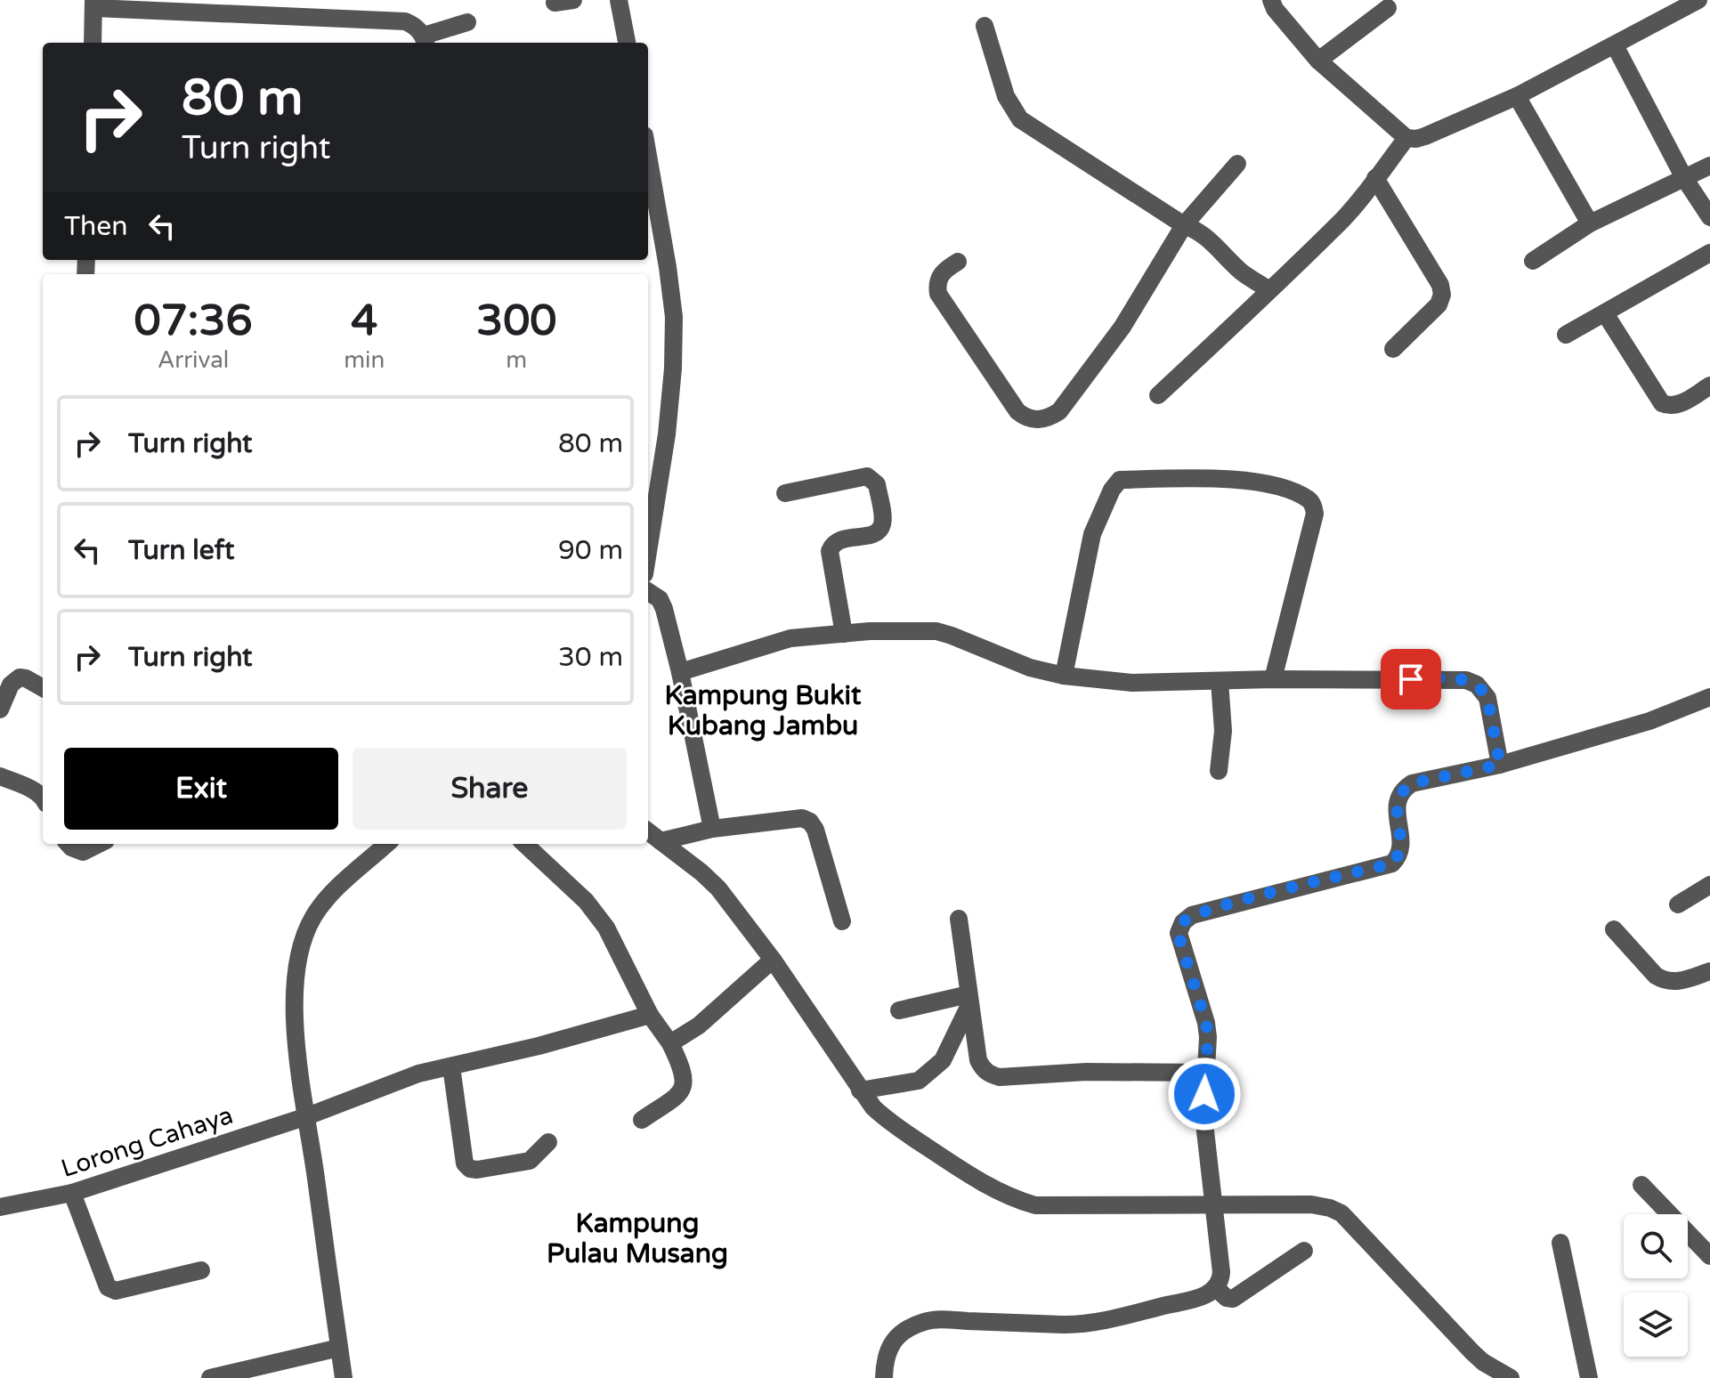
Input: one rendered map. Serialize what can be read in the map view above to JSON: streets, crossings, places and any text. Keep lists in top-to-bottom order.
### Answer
{
  "streets": {
    "street": ["Lorong Cahaya"]
  },
  "districts": ["Kampung Bukit Kubang Jambu", "Kampung Pulau Musang"],
  "page": {
    "turn": ["80 m", "Turn right"],
    "then": "Then",
    "eta": [
      "07:36",
      "Arrival",
      "4",
      "min",
      "300",
      "m"
    ],
    "list": [
      {
        "name": "Turn right",
        "value": "80 m"
      },
      {
        "name": "Turn left",
        "value": "90 m"
      },
      {
        "name": "Turn right",
        "value": "30 m"
      }
    ],
    "buttons": ["Exit", "Share"]
  }
}
